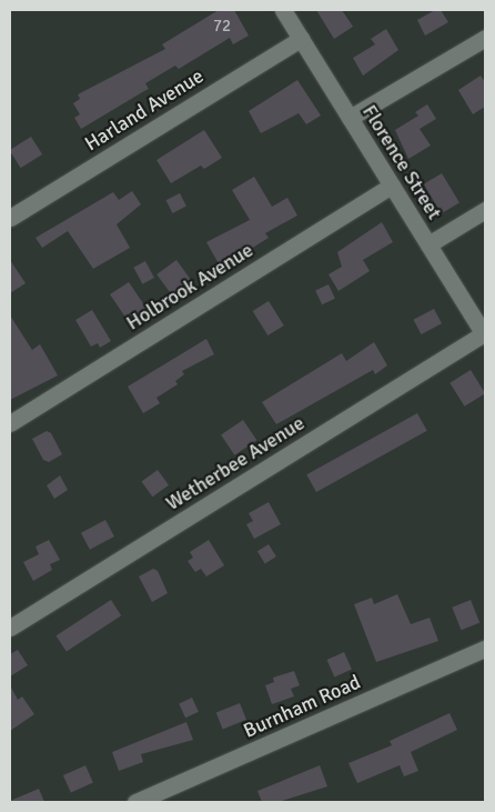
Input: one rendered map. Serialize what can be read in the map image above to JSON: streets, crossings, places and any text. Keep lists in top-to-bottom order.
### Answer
{
  "streets": {
    "street": [
      "Harland Avenue",
      "Florence Street",
      "Holbrook Avenue",
      "Wetherbee Avenue",
      "Burnham Road"
    ]
  },
  "crossings": [
    ["Harland Avenue", "Florence Street"],
    ["Florence Street", "Holbrook Avenue"],
    ["Florence Street", "Wetherbee Avenue"]
  ],
  "house_numbers": ["72"]
}
